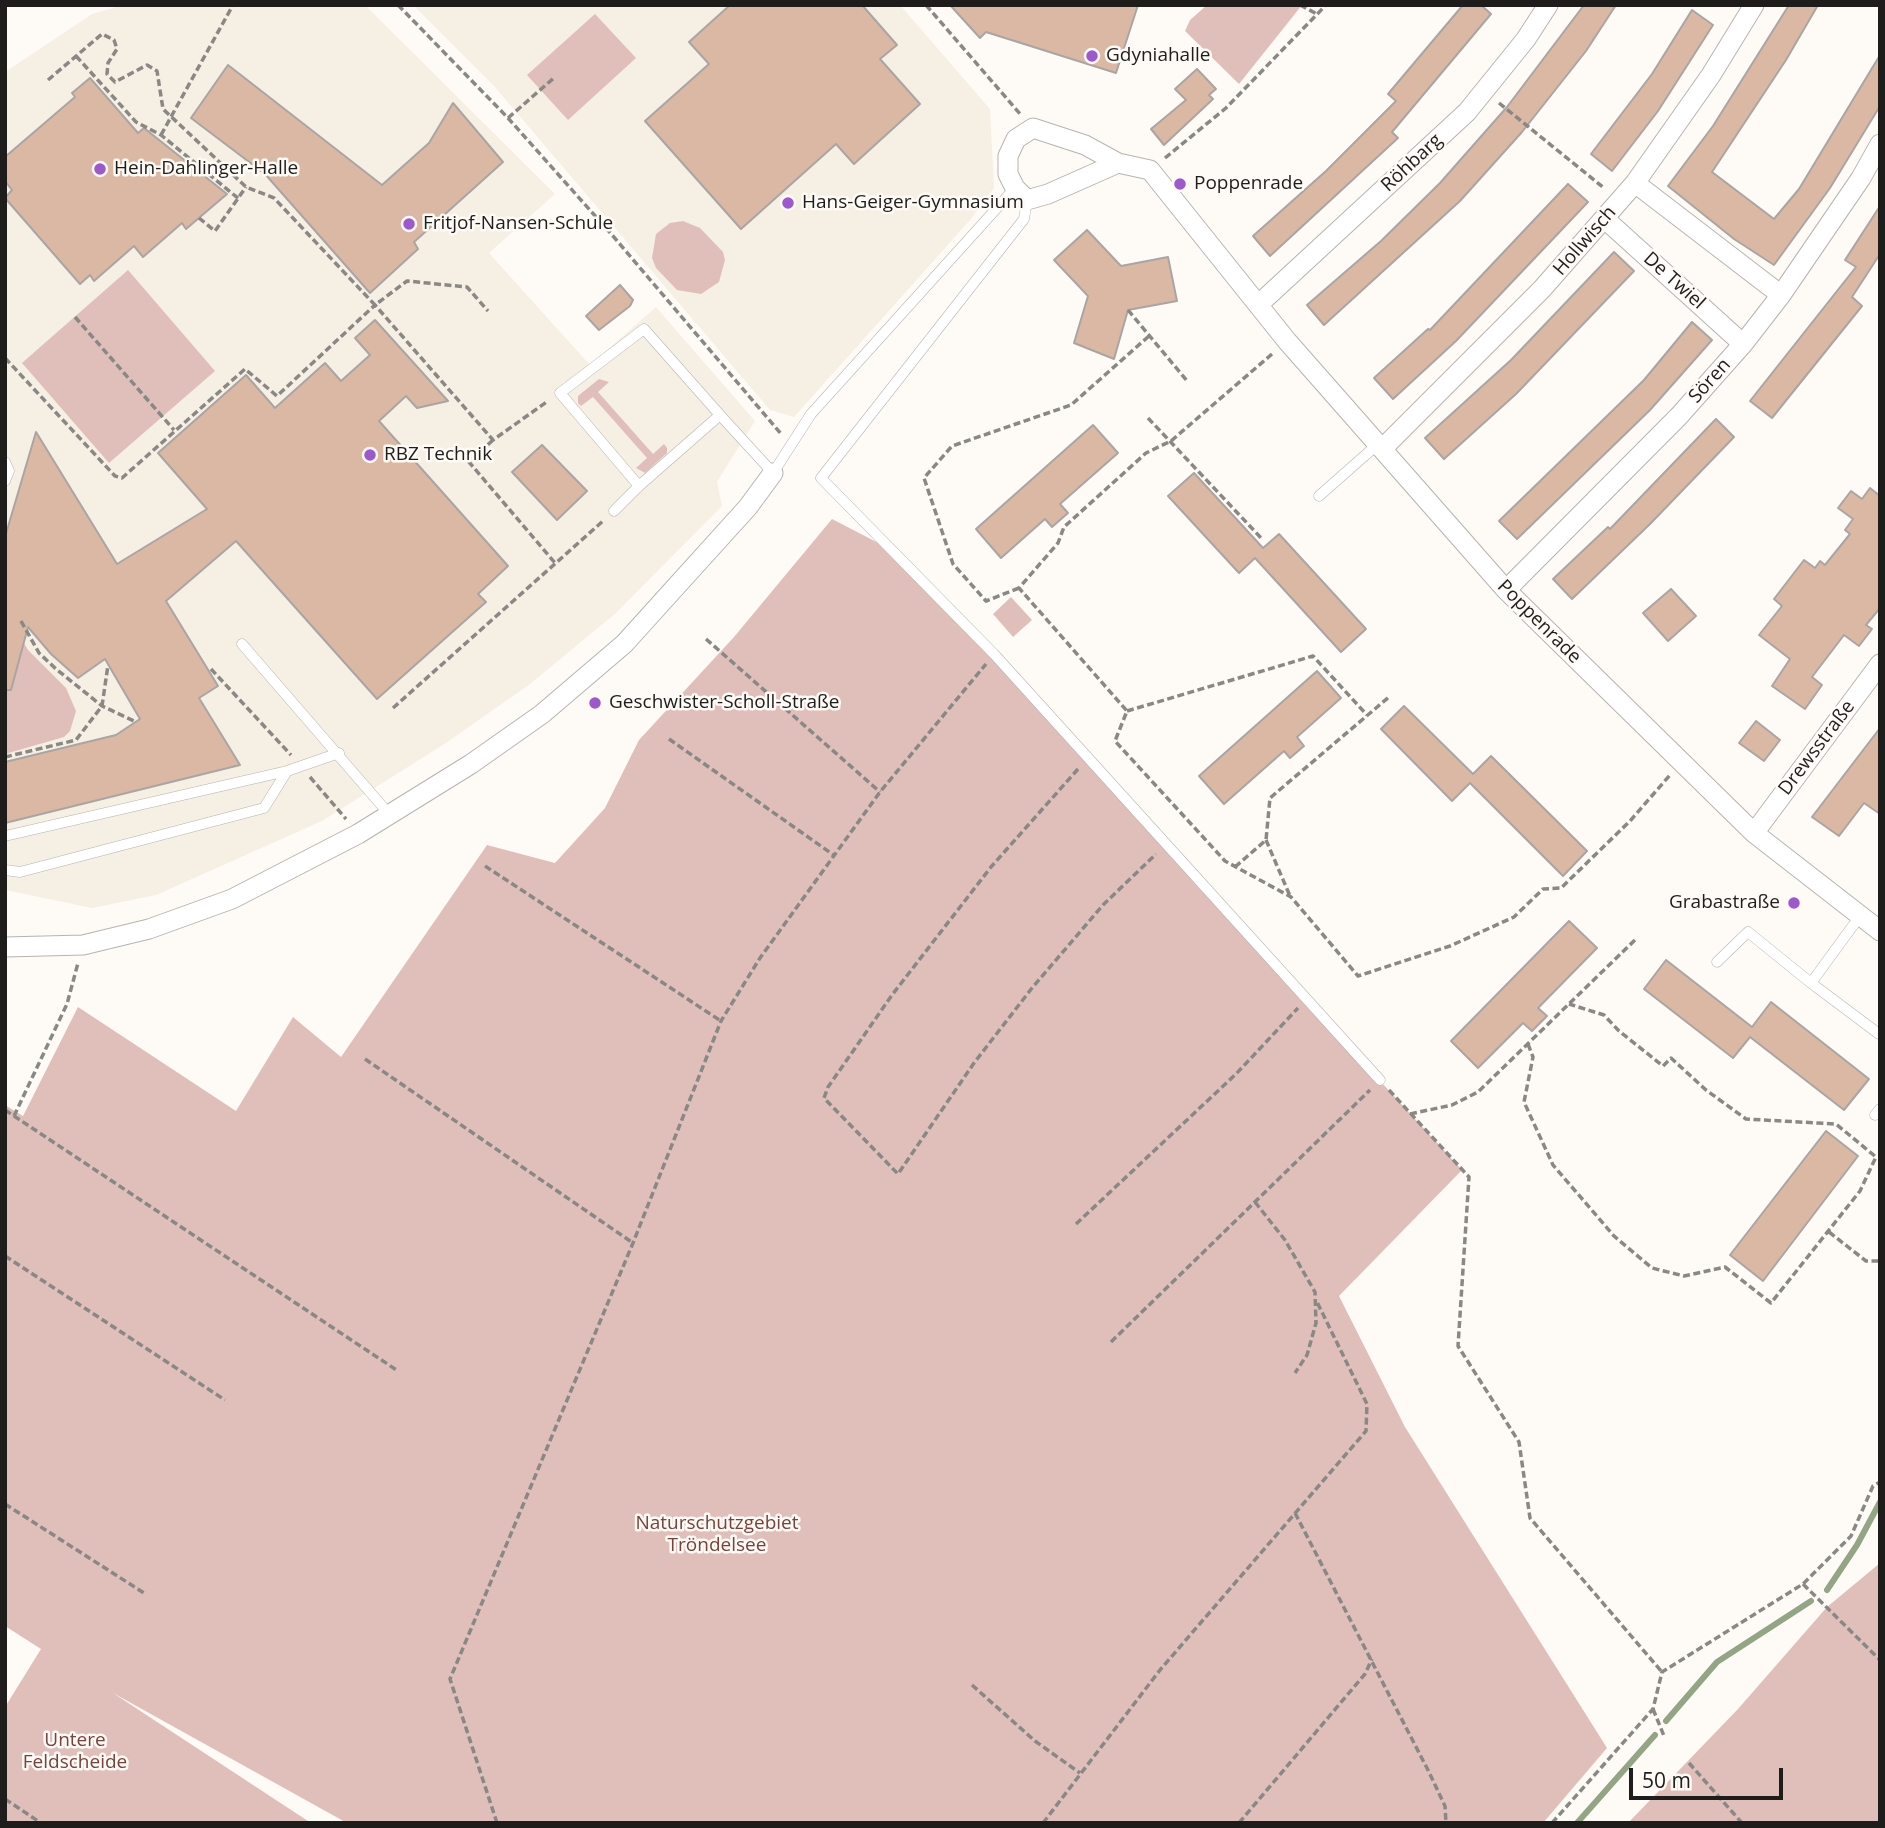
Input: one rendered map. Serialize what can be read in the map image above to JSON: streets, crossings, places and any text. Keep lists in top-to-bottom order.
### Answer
{
  "streets": {
    "street": [
      "Röhbarg",
      "Hollwisch",
      "De Twiel",
      "Sören",
      "Poppenrade",
      "Drewsstraße"
    ]
  },
  "crossings": [
    ["Röhbarg", "Poppenrade"],
    ["Hollwisch", "De Twiel"],
    ["Hollwisch", "Poppenrade"],
    ["De Twiel", "Sören"],
    ["Sören", "Poppenrade"],
    ["Poppenrade", "Drewsstraße"]
  ],
  "parks": ["Naturschutzgebiet Tröndelsee", "Untere Feldscheide"],
  "places": [
    "Gdyniahalle",
    "Hein-Dahlinger-Halle",
    "Poppenrade",
    "Hans-Geiger-Gymnasium",
    "Fritjof-Nansen-Schule",
    "RBZ Technik",
    "Geschwister-Scholl-Straße",
    "Grabastraße"
  ],
  "scale_bar": "50 m"
}
